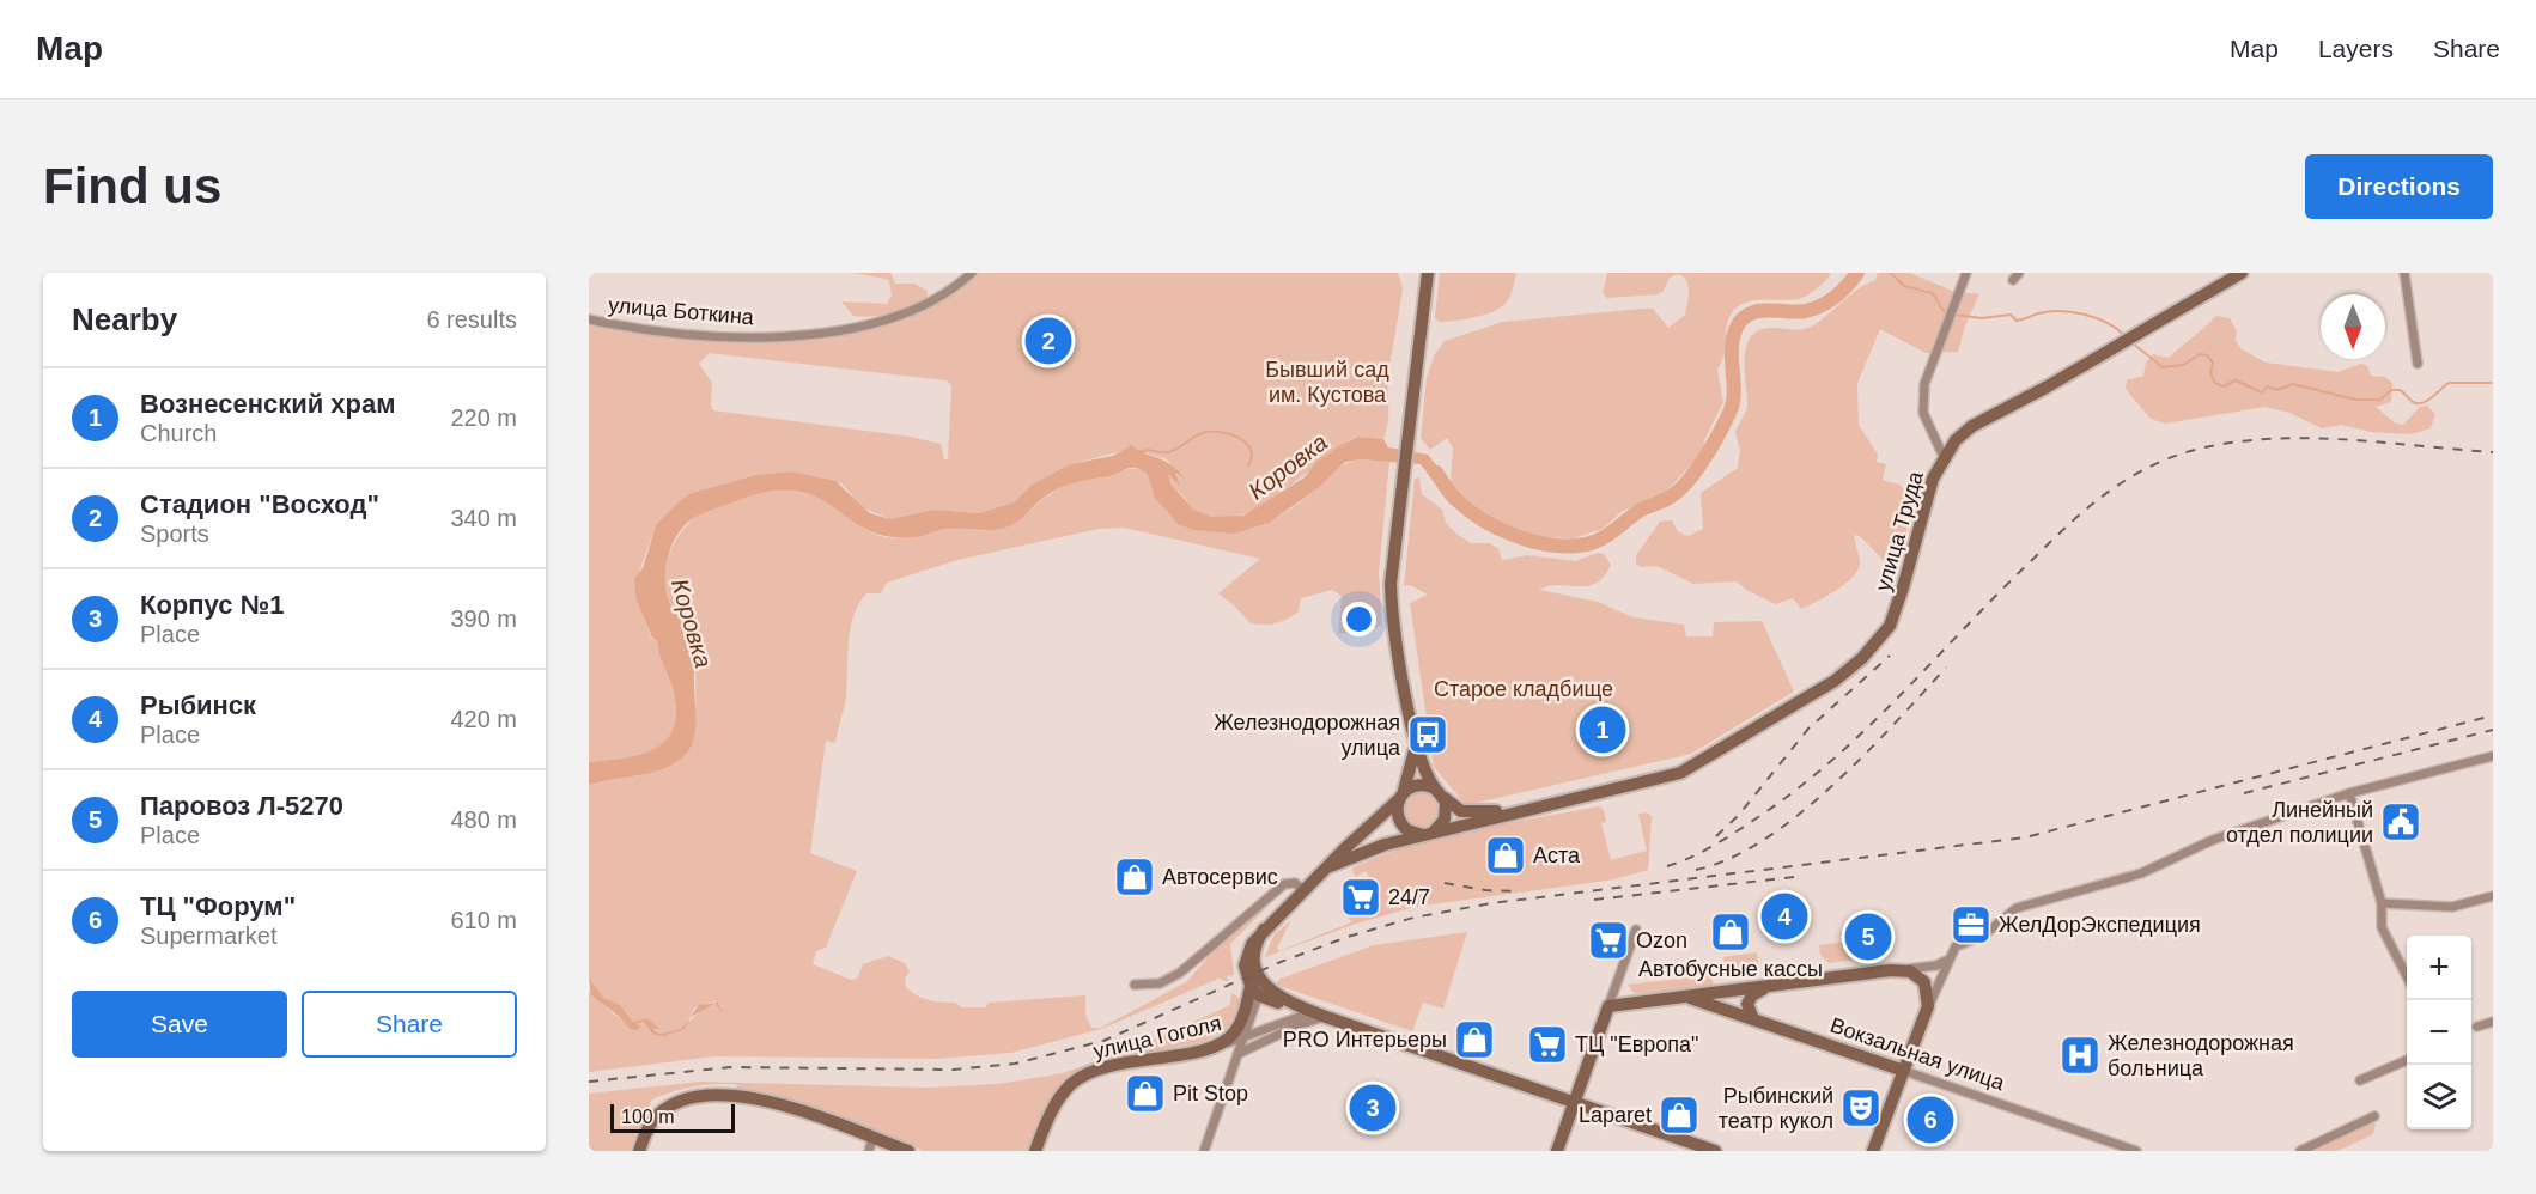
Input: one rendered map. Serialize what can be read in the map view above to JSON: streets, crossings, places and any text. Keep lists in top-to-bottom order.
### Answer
{
  "streets": {
    "street": [
      "улица Боткина",
      "улица Труда",
      "улица Гоголя",
      "Вокзальная улица"
    ]
  },
  "water": ["Коровка"],
  "parks": ["Бывший сад им. Кустова", "Старое кладбище"],
  "places": {
    "bus stop": ["Железнодорожная улица"],
    "public building": ["Линейный отдел полиции"],
    "shop": [
      "Аста",
      "Автосервис",
      "Автобусные кассы",
      "PRO Интерьеры",
      "Pit Stop",
      "Laparet"
    ],
    "supermarket": ["24/7", "Ozon", "ТЦ \"Европа\""],
    "office": ["ЖелДорЭкспедиция"],
    "hospital": ["Железнодорожная больница"],
    "theatre": ["Рыбинский театр кукол"]
  },
  "scale_bar": "100 m",
  "north": "bottom",
  "page": {
    "header": "Map",
    "nav": ["Map", "Layers", "Share"],
    "buttons": [
      "Directions",
      ["Save", "Share"]
    ],
    "title": "Find us",
    "heading": ["Nearby", "6 results"],
    "pins": [
      "2",
      "1",
      "4",
      "5",
      "3",
      "6"
    ],
    "list": [
      {
        "mark": "1",
        "name": "Вознесенский храм",
        "note": "Church",
        "value": "220 m"
      },
      {
        "mark": "2",
        "name": "Стадион \"Восход\"",
        "note": "Sports",
        "value": "340 m"
      },
      {
        "mark": "3",
        "name": "Корпус №1",
        "note": "Place",
        "value": "390 m"
      },
      {
        "mark": "4",
        "name": "Рыбинск",
        "note": "Place",
        "value": "420 m"
      },
      {
        "mark": "5",
        "name": "Паровоз Л-5270",
        "note": "Place",
        "value": "480 m"
      },
      {
        "mark": "6",
        "name": "ТЦ \"Форум\"",
        "note": "Supermarket",
        "value": "610 m"
      }
    ],
    "map_buttons": ["+", "−"],
    "scale": "100 m"
  }
}
